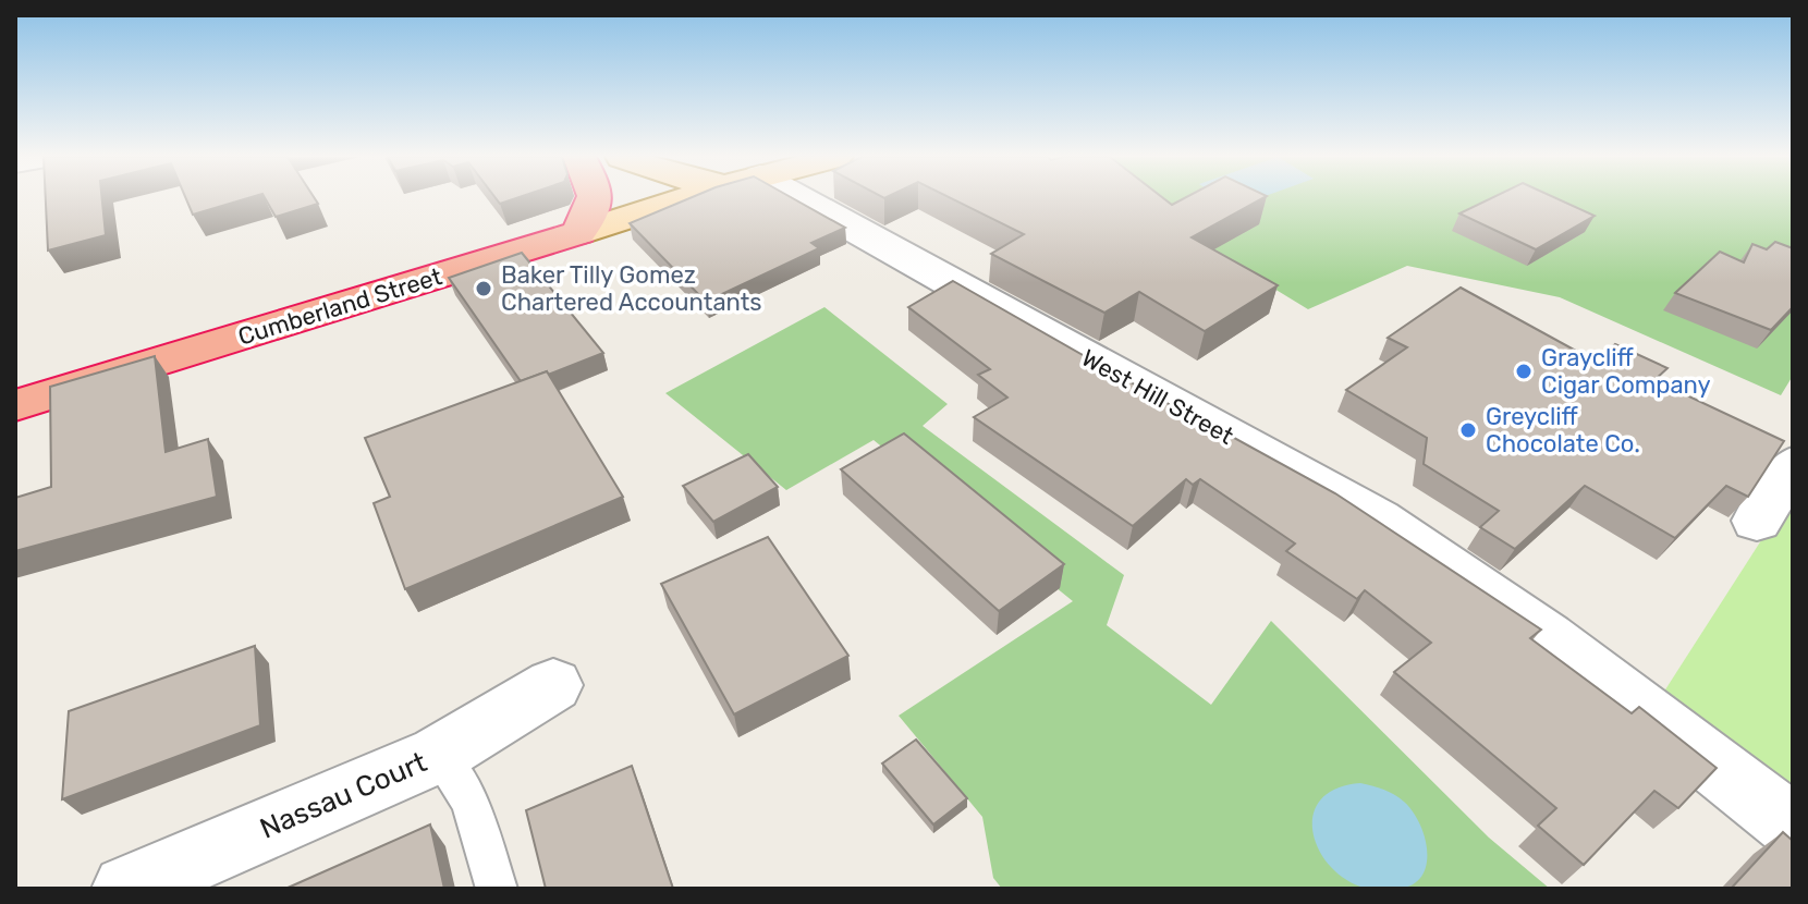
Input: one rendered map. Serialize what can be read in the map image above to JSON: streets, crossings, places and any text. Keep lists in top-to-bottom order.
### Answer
{
  "streets": {
    "highway": ["Cumberland Street"],
    "street": ["West Hill Street", "Nassau Court"]
  },
  "places": ["Baker Tilly Gomez Chartered Accountants", "Graycliff Cigar Company", "Greycliff Chocolate Co."]
}
